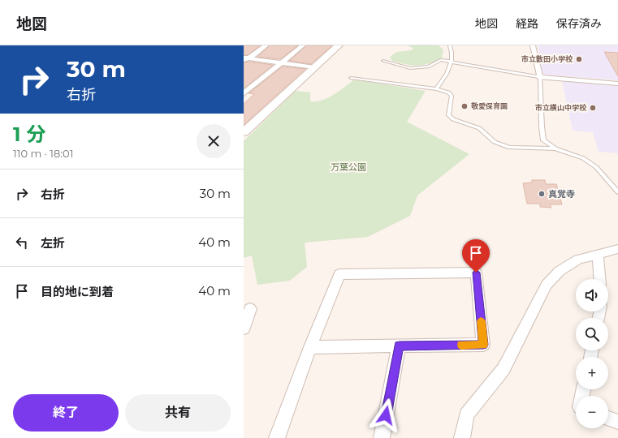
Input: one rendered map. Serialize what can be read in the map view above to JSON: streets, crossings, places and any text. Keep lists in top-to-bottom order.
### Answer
{
  "parks": ["万葉公園"],
  "places": [
    "市立散田小学校",
    "敬愛保育園",
    "市立横山中学校",
    "真覚寺"
  ],
  "page": {
    "header": "地図",
    "nav": ["地図", "経路", "保存済み"],
    "turn": ["30 m", "右折"],
    "heading": ["1 分", "110 m · 18:01"],
    "list": [
      {
        "name": "右折",
        "value": "30 m"
      },
      {
        "name": "左折",
        "value": "40 m"
      },
      {
        "name": "目的地に到着",
        "value": "40 m"
      }
    ],
    "map_buttons": ["+", "−"],
    "buttons": ["終了", "共有"]
  }
}
